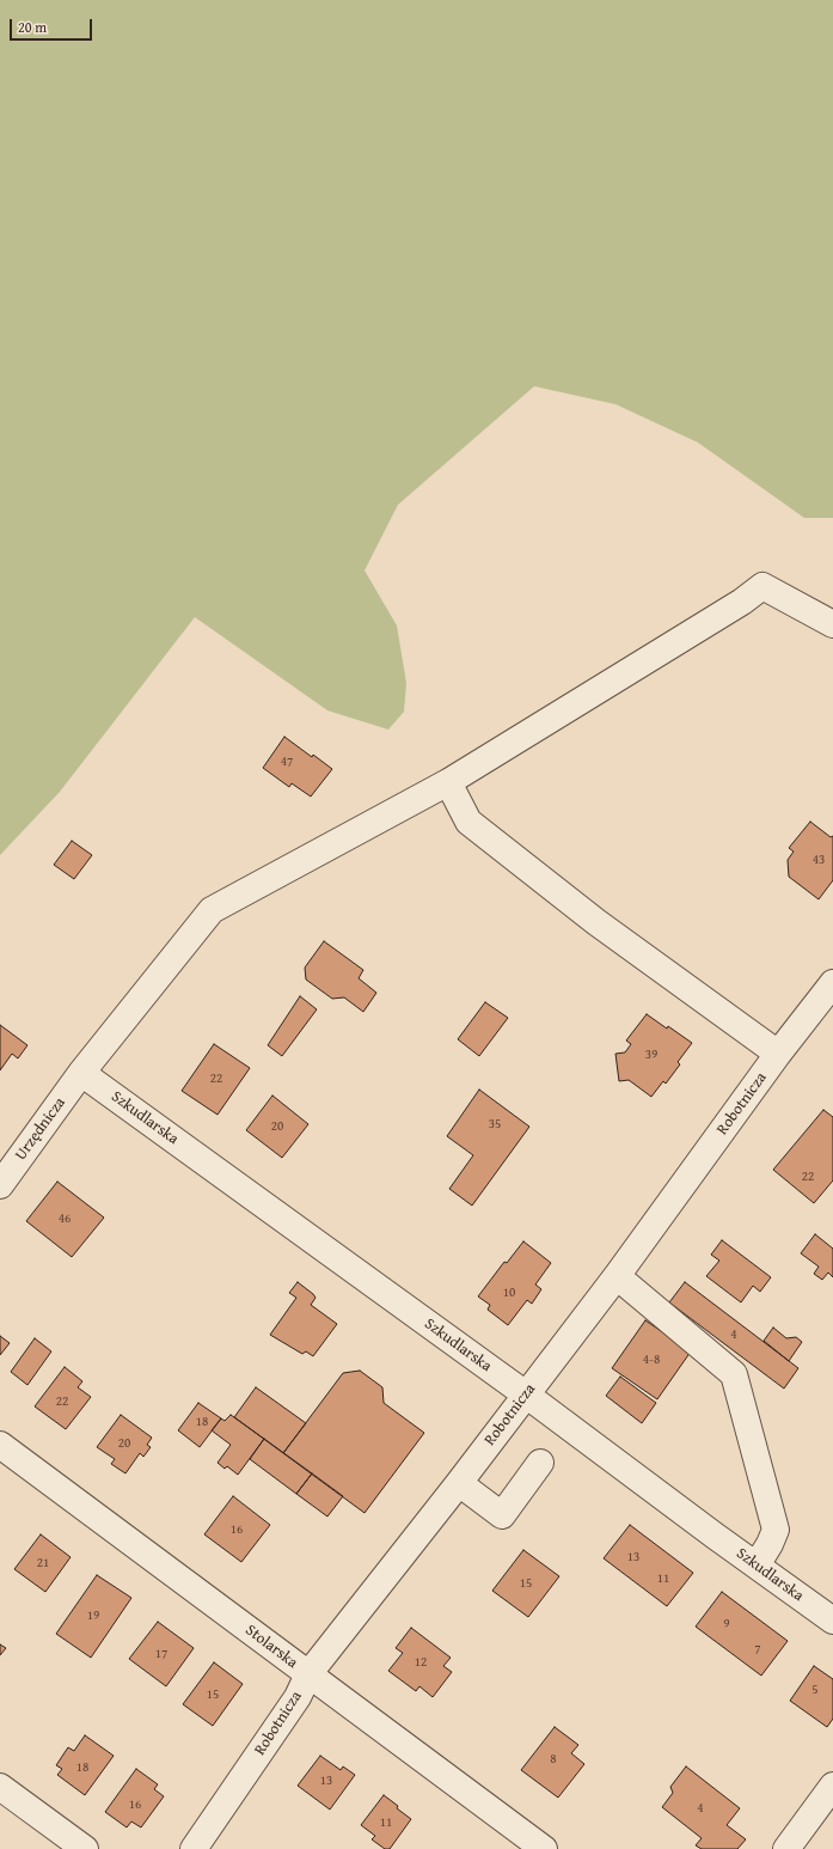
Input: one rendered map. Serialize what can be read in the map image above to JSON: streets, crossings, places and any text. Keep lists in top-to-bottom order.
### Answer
{
  "streets": {
    "street": [
      "Robotnicza",
      "Szkudlarska",
      "Urzędnicza",
      "Stolarska"
    ]
  },
  "crossings": [
    ["Robotnicza", "Szkudlarska"],
    ["Robotnicza", "Stolarska"],
    ["Szkudlarska", "Urzędnicza"]
  ],
  "house_numbers": [
    "47",
    "43",
    "39",
    "22",
    "35",
    "20",
    "22",
    "46",
    "10",
    "4",
    "4-8",
    "22",
    "18",
    "20",
    "16",
    "13",
    "21",
    "11",
    "15",
    "19",
    "9",
    "7",
    "17",
    "12",
    "5",
    "15",
    "8",
    "18",
    "13",
    "16",
    "4",
    "11"
  ],
  "scale_bar": "20 m"
}
